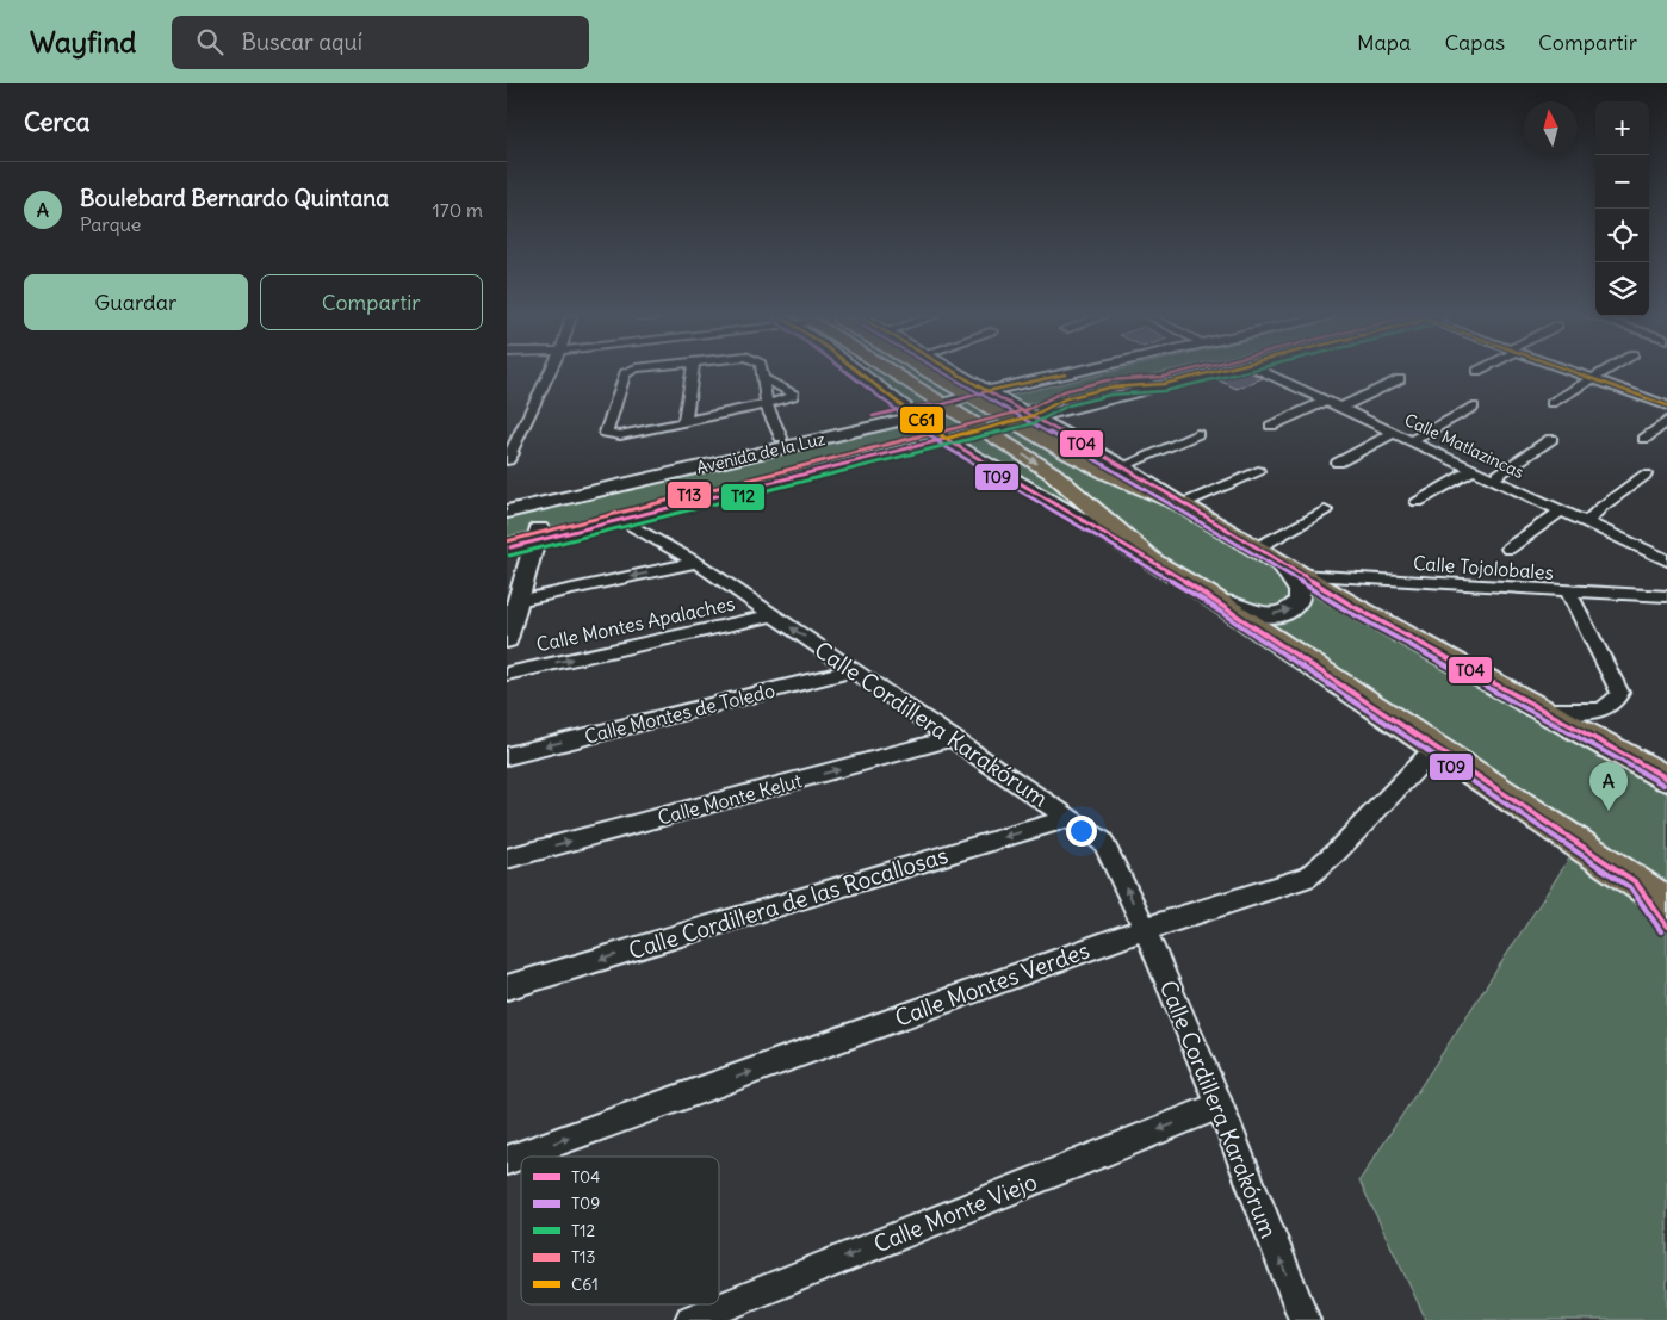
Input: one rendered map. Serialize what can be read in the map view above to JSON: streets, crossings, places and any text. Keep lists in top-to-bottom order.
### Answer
{
  "streets": {
    "main road": ["Avenida de la Luz"],
    "street": [
      "Calle Matlazincas",
      "Calle Tojolobales",
      "Calle Montes Apalaches",
      "Calle Montes de Toledo",
      "Calle Cordillera Karakórum",
      "Calle Monte Kelut",
      "Calle Cordillera de las Rocallosas",
      "Calle Montes Verdes",
      "Calle Monte Viejo"
    ]
  },
  "crossings": [
    ["Avenida de la Luz", "Calle Cordillera Karakórum"],
    ["Calle Montes Apalaches", "Calle Cordillera Karakórum"],
    ["Calle Montes de Toledo", "Calle Cordillera Karakórum"],
    ["Calle Cordillera Karakórum", "Calle Monte Kelut"],
    ["Calle Cordillera Karakórum", "Calle Cordillera de las Rocallosas"],
    ["Calle Cordillera Karakórum", "Calle Montes Verdes"],
    ["Calle Cordillera Karakórum", "Calle Monte Viejo"]
  ],
  "one_way": [
    "Calle Cordillera Karakórum",
    "Calle Monte Kelut",
    "Calle Cordillera de las Rocallosas",
    "Calle Montes Verdes",
    "Calle Monte Viejo"
  ],
  "lines": [
    "transit line T09",
    "transit line T12",
    "transit line T13",
    "transit line C61",
    "transit line T04"
  ],
  "legend": [
    "T04",
    "T09",
    "T12",
    "T13",
    "C61"
  ],
  "north": "top",
  "page": {
    "header": "Wayfind",
    "search": "Buscar aquí",
    "nav": ["Mapa", "Capas", "Compartir"],
    "heading": "Cerca",
    "map_buttons": ["+", "−"],
    "list": [
      {
        "mark": "A",
        "name": "Boulebard Bernardo Quintana",
        "note": "Parque",
        "value": "170 m"
      }
    ],
    "buttons": ["Guardar", "Compartir"],
    "pins": "A"
  }
}
